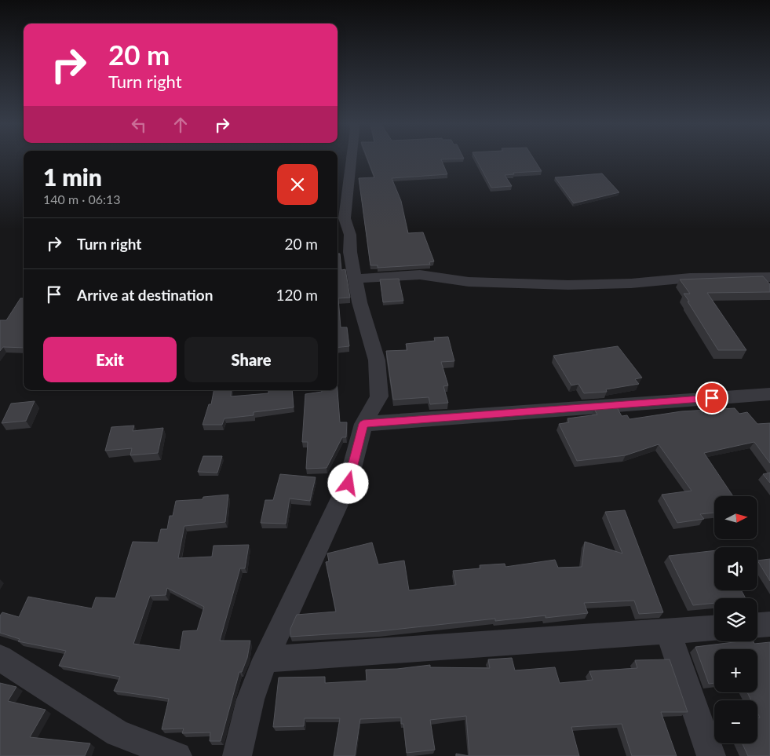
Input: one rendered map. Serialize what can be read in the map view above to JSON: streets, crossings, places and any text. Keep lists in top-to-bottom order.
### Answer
{
  "north": "right",
  "page": {
    "turn": ["20 m", "Turn right"],
    "heading": ["1 min", "140 m · 06:13"],
    "list": [
      {
        "name": "Turn right",
        "value": "20 m"
      },
      {
        "name": "Arrive at destination",
        "value": "120 m"
      }
    ],
    "buttons": ["Exit", "Share"],
    "map_buttons": ["+", "−"]
  }
}
